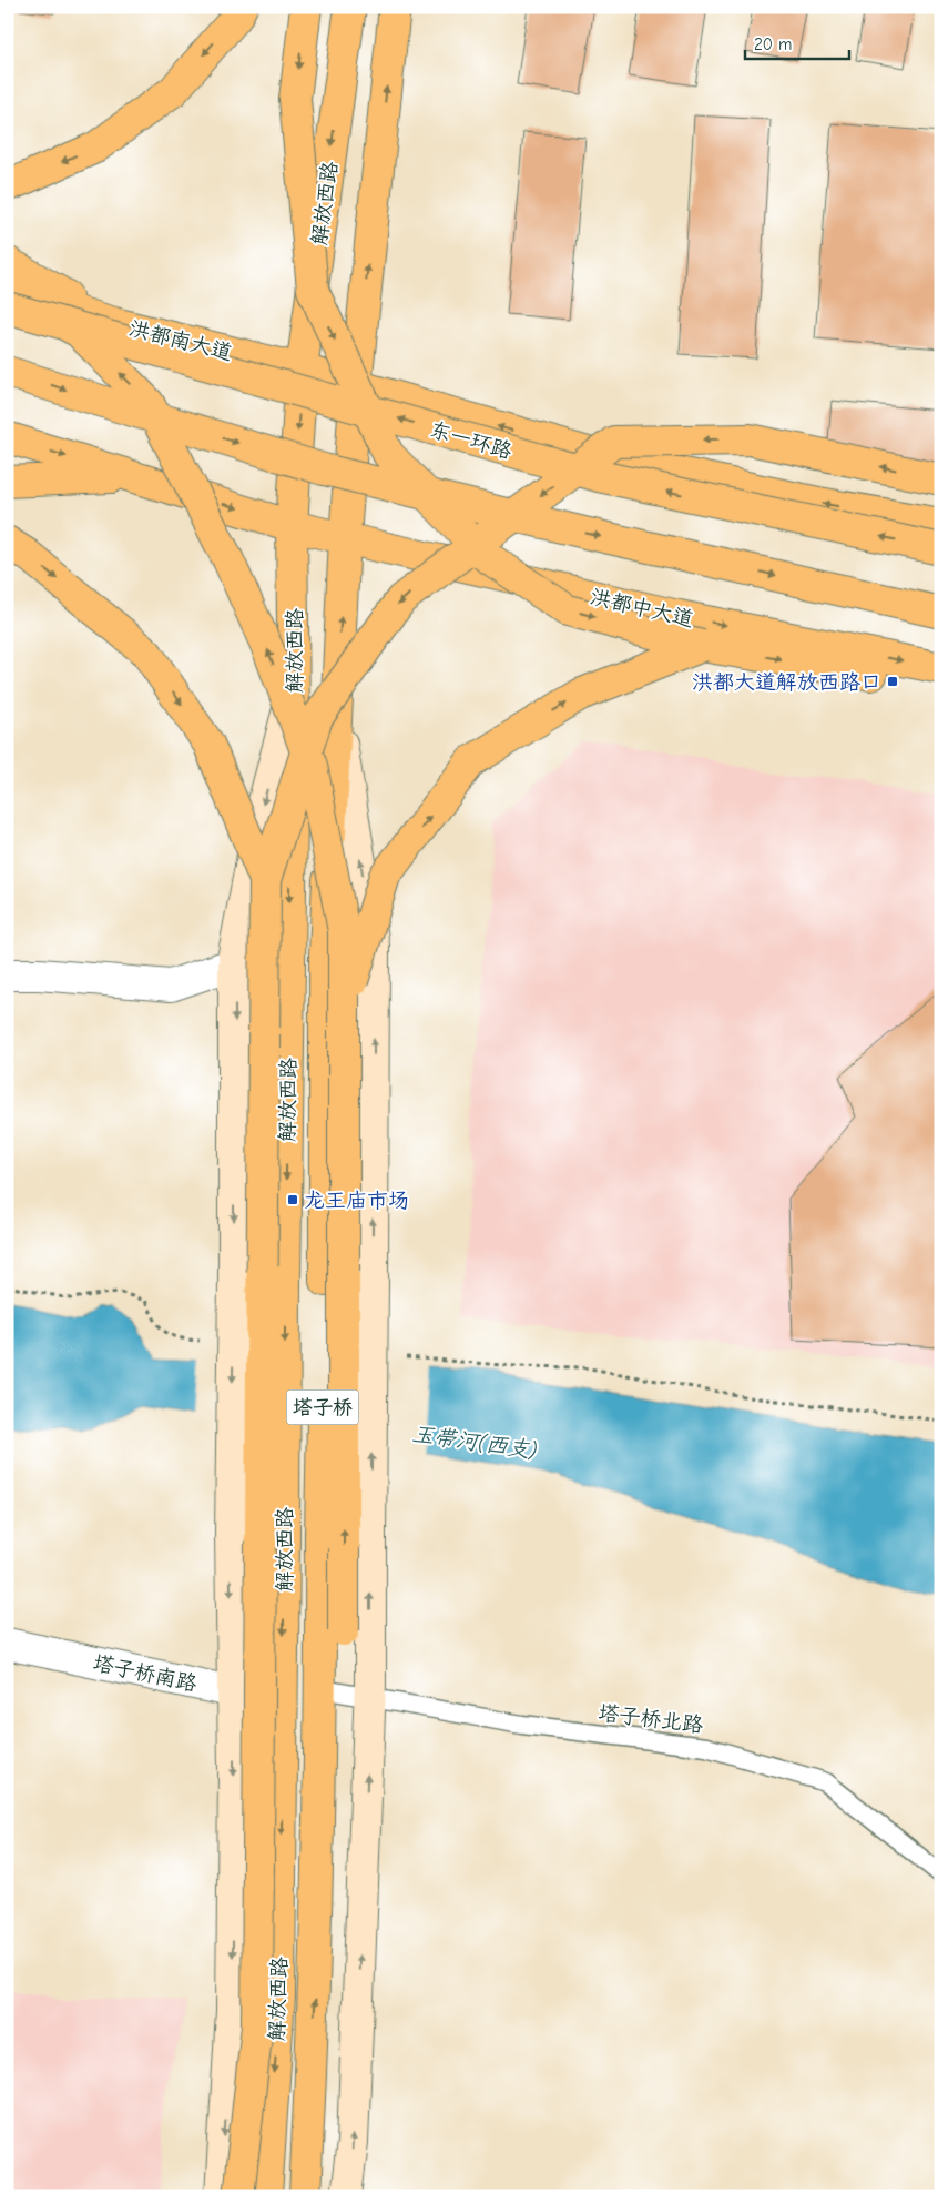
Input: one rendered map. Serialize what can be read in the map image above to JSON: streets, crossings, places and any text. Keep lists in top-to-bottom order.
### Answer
{
  "streets": {
    "main road": [
      "解放西路",
      "洪都南大道",
      "东一环路",
      "洪都中大道",
      "塔子桥"
    ],
    "street": ["塔子桥南路"],
    "lane": ["塔子桥北路"]
  },
  "crossings": [
    ["解放西路", "洪都南大道"],
    ["解放西路", "洪都中大道"],
    ["解放西路", "塔子桥"],
    ["解放西路", "塔子桥南路"],
    ["解放西路", "塔子桥北路"],
    ["塔子桥", "塔子桥北路"]
  ],
  "water": ["玉带河(西支)"],
  "places": {
    "transit": ["洪都大道解放西路口", "龙王庙市场"]
  },
  "scale_bar": "20 m"
}
